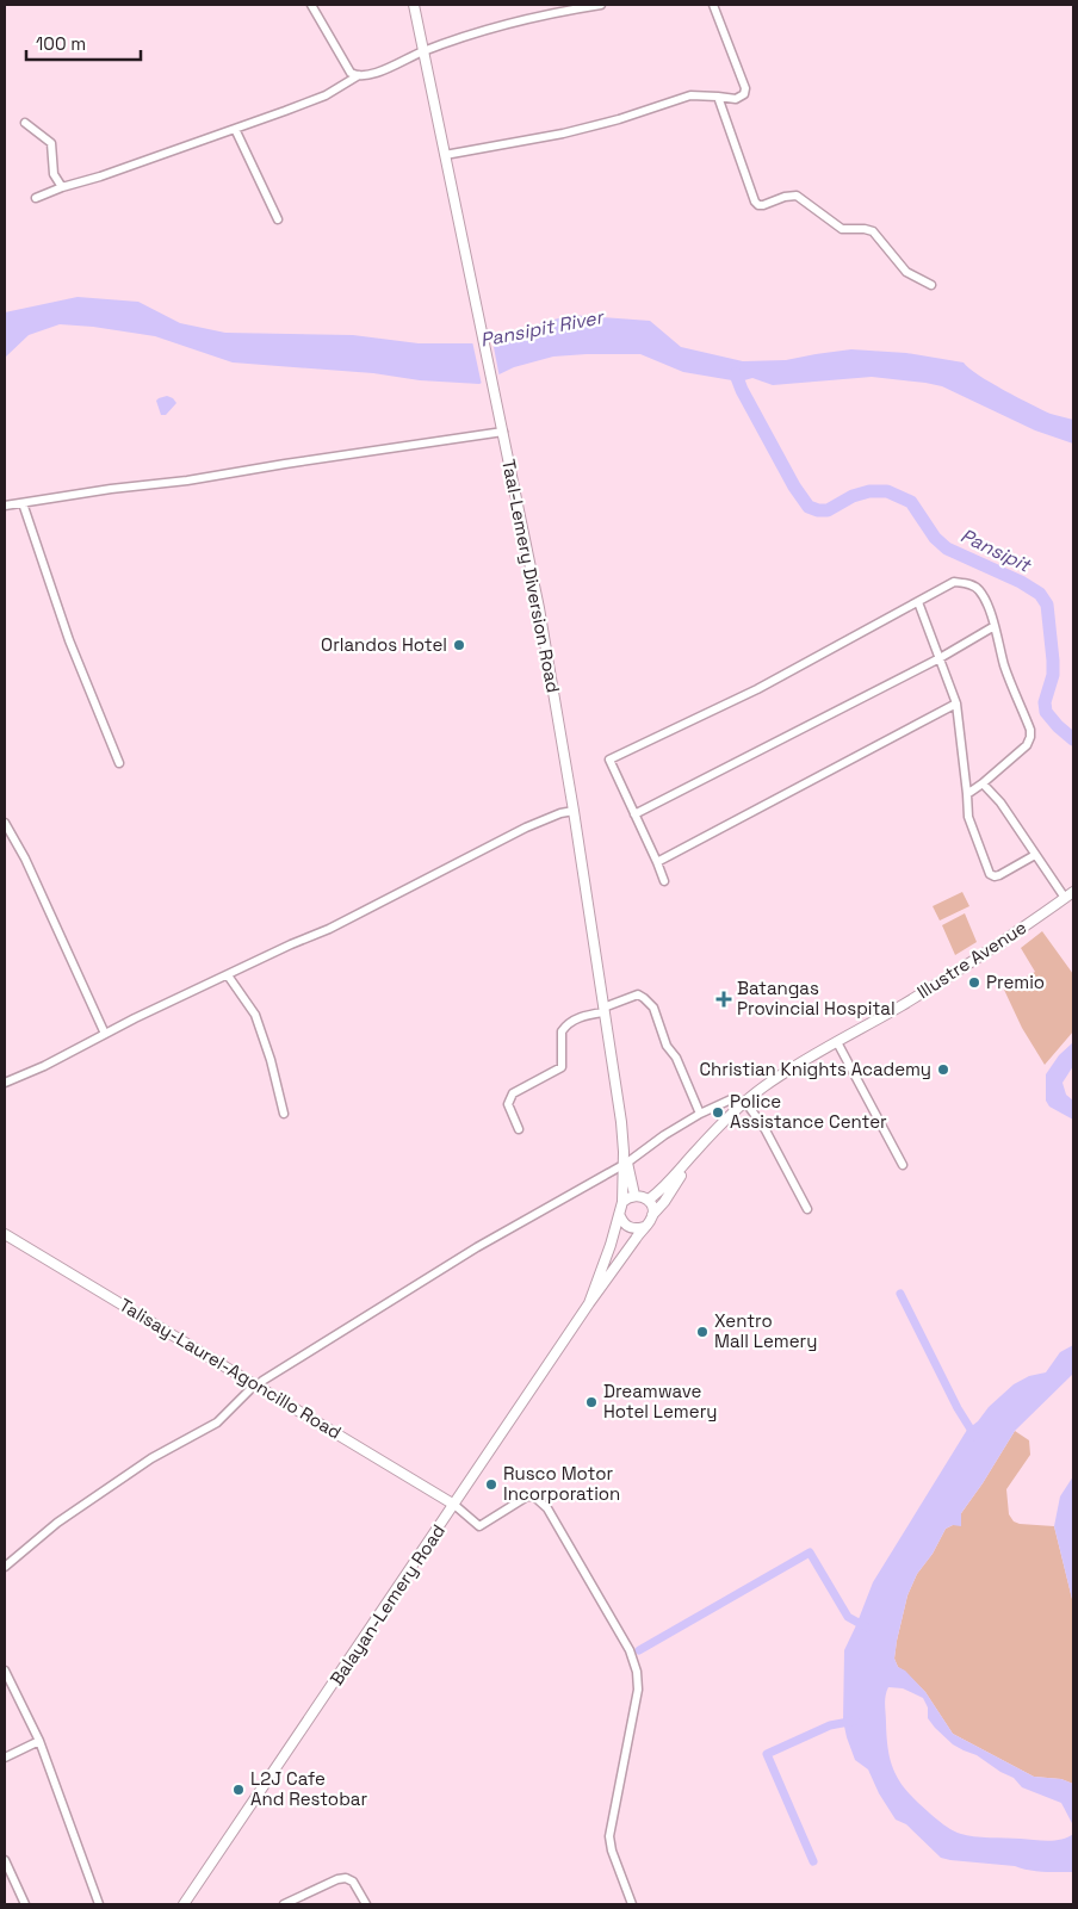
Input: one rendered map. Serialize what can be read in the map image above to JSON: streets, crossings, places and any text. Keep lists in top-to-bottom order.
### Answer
{
  "streets": {
    "main road": [
      "Taal-Lemery Diversion Road",
      "Illustre Avenue",
      "Talisay-Laurel-Agoncillo Road",
      "Balayan-Lemery Road"
    ]
  },
  "crossings": [
    ["Taal-Lemery Diversion Road", "Illustre Avenue"],
    ["Taal-Lemery Diversion Road", "Balayan-Lemery Road"],
    ["Illustre Avenue", "Balayan-Lemery Road"],
    ["Talisay-Laurel-Agoncillo Road", "Balayan-Lemery Road"]
  ],
  "water": ["Pansipit River", "Pansipit"],
  "places": {
    "other": [
      "Orlandos Hotel",
      "Premio",
      "Christian Knights Academy",
      "Police Assistance Center",
      "Xentro Mall Lemery",
      "Dreamwave Hotel Lemery",
      "Rusco Motor Incorporation",
      "L2J Cafe And Restobar"
    ],
    "health": ["Batangas Provincial Hospital"]
  },
  "scale_bar": "100 m"
}
